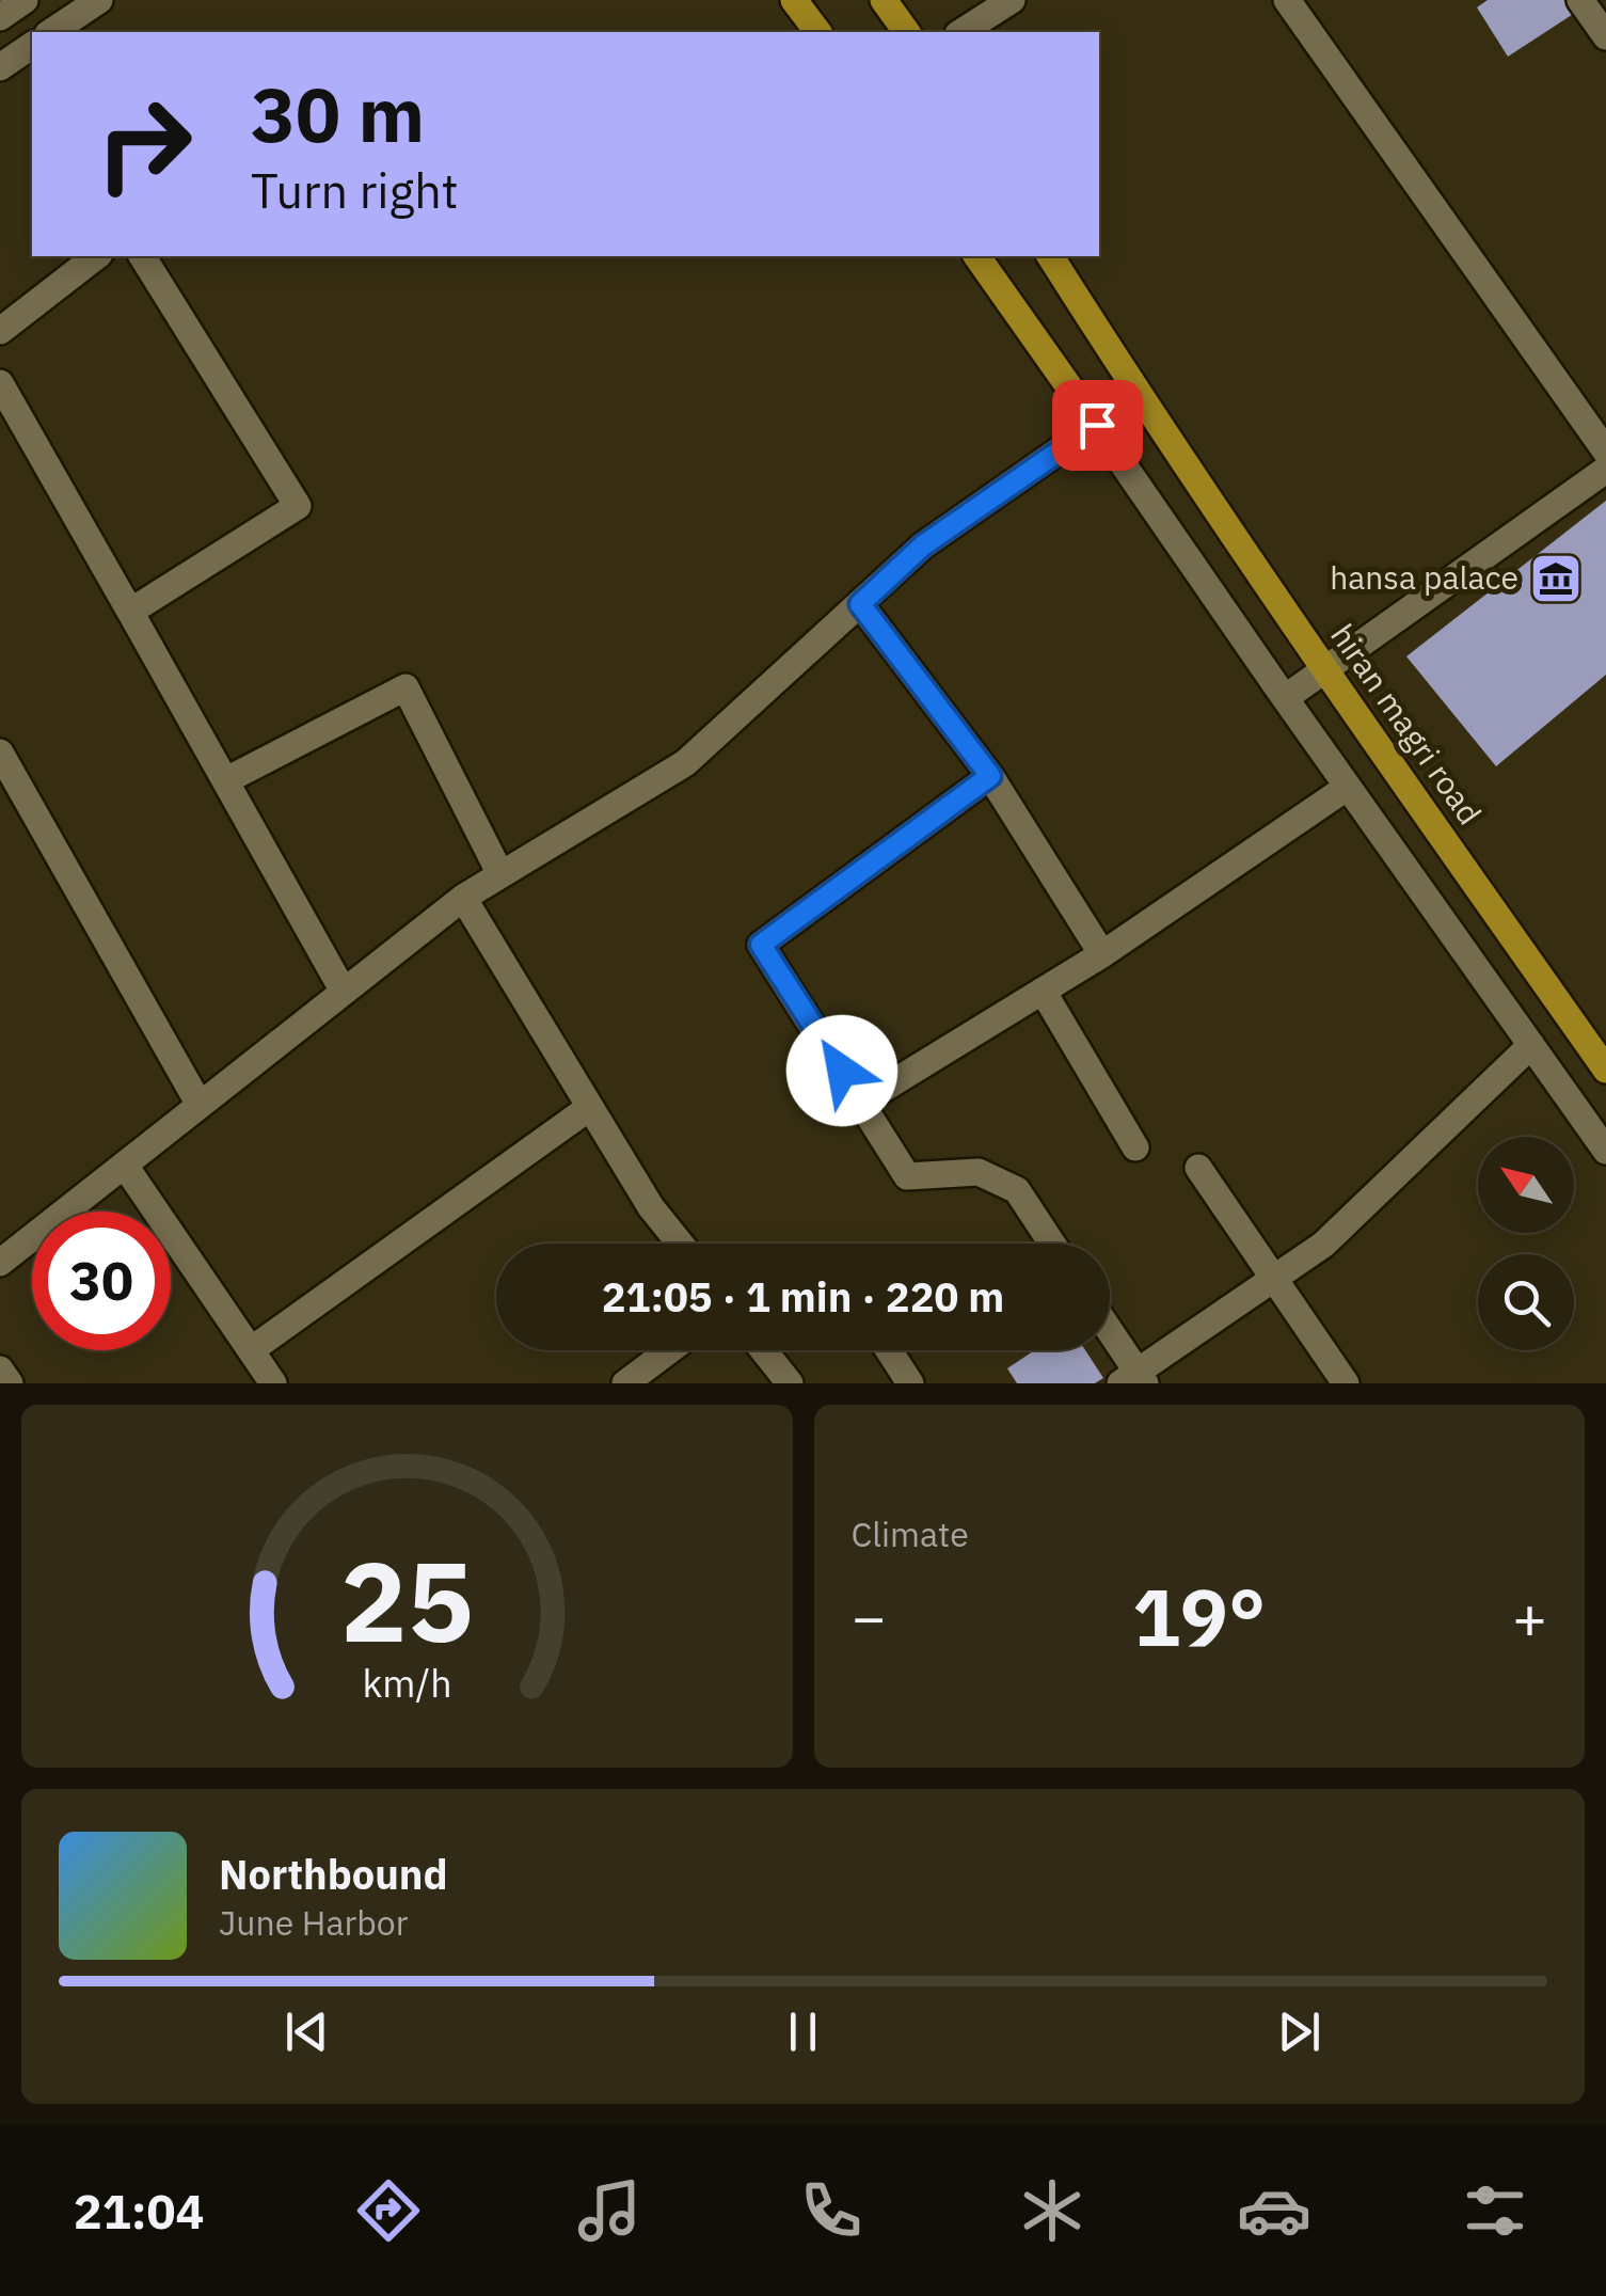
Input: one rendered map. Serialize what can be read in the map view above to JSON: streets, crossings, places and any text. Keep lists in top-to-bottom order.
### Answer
{
  "streets": {
    "main road": ["hiran magri road"]
  },
  "places": {
    "museum": ["hansa palace"]
  },
  "north": "top left",
  "page": {
    "turn": ["30 m", "Turn right"],
    "limit": "30",
    "trip": "21:05 · 1 min · 220 m",
    "tile": "Climate",
    "heat": ["−", "19°", "+"],
    "song": ["Northbound", "June Harbor"],
    "tabs": "21:04",
    "gauge": ["25", "km/h"]
  }
}
